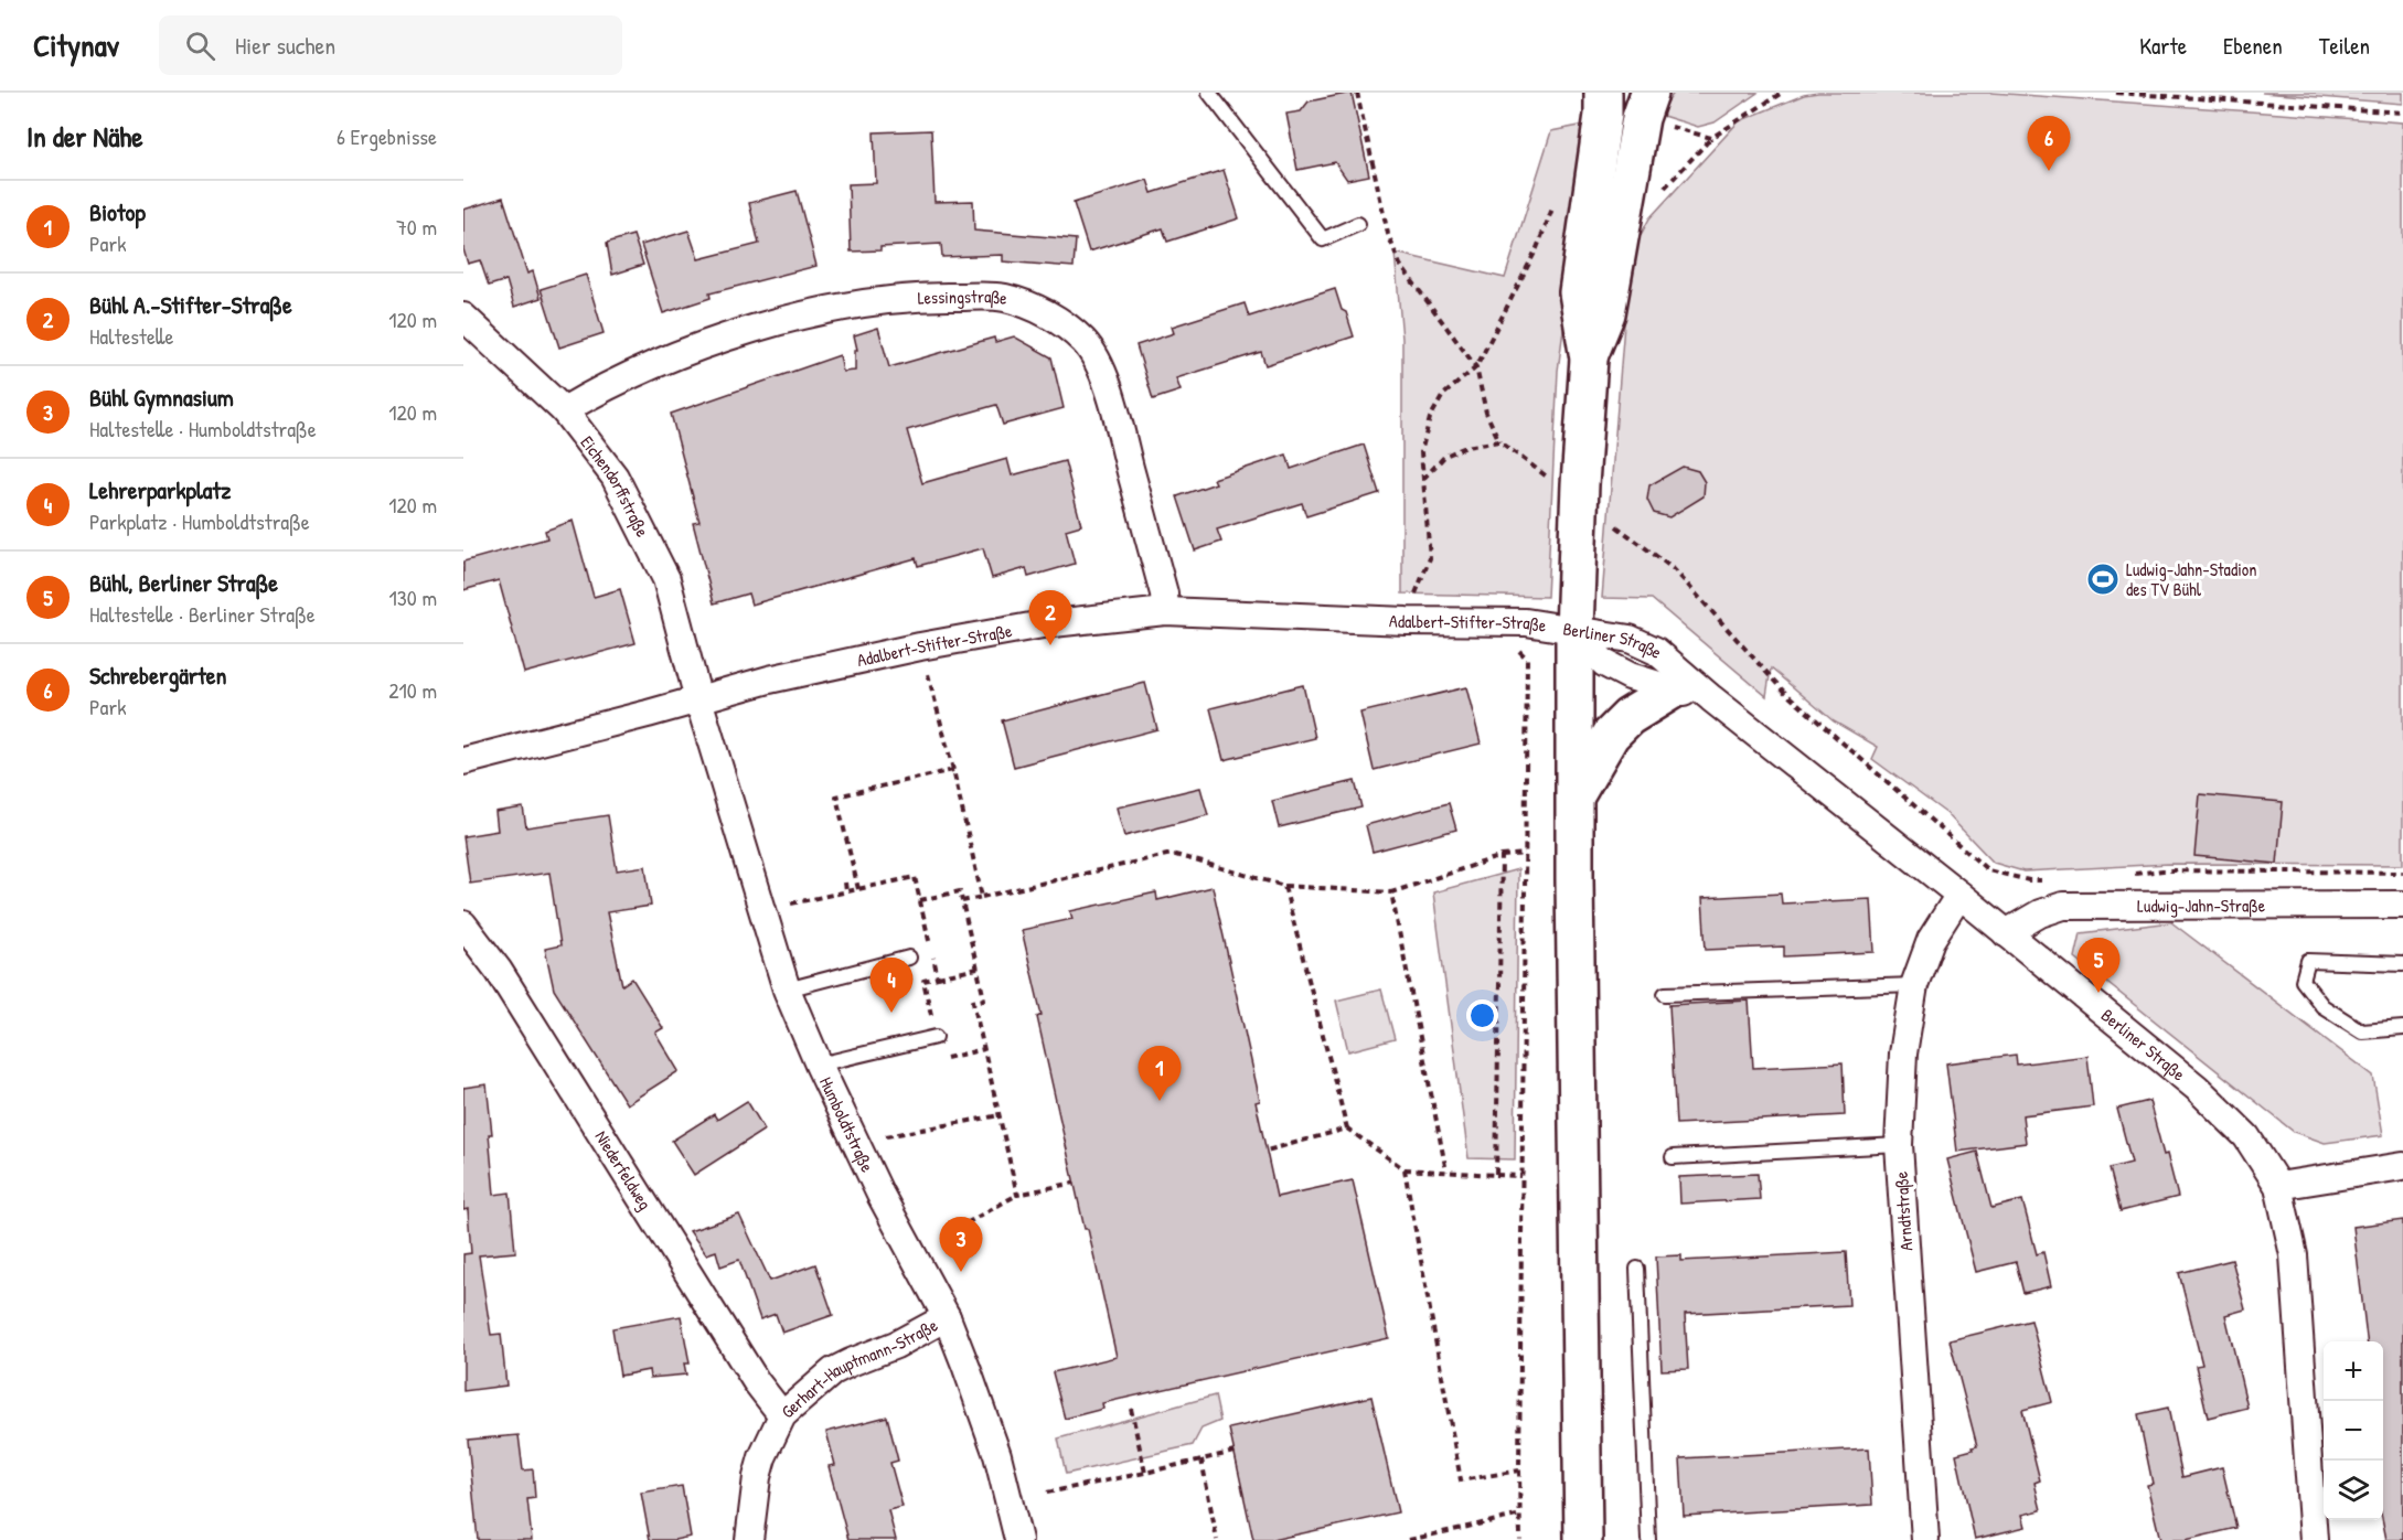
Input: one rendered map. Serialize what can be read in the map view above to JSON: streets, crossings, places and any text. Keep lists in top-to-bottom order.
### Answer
{
  "streets": {
    "street": [
      "Lessingstraße",
      "Eichendorffstraße",
      "Adalbert-Stifter-Straße",
      "Berliner Straße",
      "Ludwig-Jahn-Straße",
      "Humboldtstraße",
      "Niederfeldweg",
      "Arndtstraße",
      "Gerhart-Hauptmann-Straße"
    ]
  },
  "crossings": [
    ["Lessingstraße", "Eichendorffstraße"],
    ["Lessingstraße", "Adalbert-Stifter-Straße"],
    ["Eichendorffstraße", "Adalbert-Stifter-Straße"],
    ["Eichendorffstraße", "Humboldtstraße"],
    ["Adalbert-Stifter-Straße", "Berliner Straße"],
    ["Adalbert-Stifter-Straße", "Humboldtstraße"],
    ["Berliner Straße", "Ludwig-Jahn-Straße"],
    ["Berliner Straße", "Arndtstraße"],
    ["Humboldtstraße", "Gerhart-Hauptmann-Straße"],
    ["Niederfeldweg", "Gerhart-Hauptmann-Straße"]
  ],
  "places": {
    "sports": ["Ludwig-Jahn-Stadion des TV Bühl"]
  },
  "page": {
    "header": "Citynav",
    "search": "Hier suchen",
    "nav": ["Karte", "Ebenen", "Teilen"],
    "heading": ["In der Nähe", "6 Ergebnisse"],
    "pins": [
      "6",
      "2",
      "5",
      "4",
      "1",
      "3"
    ],
    "list": [
      {
        "mark": "1",
        "name": "Biotop",
        "note": "Park",
        "value": "70 m"
      },
      {
        "mark": "2",
        "name": "Bühl A.-Stifter-Straße",
        "note": "Haltestelle",
        "value": "120 m"
      },
      {
        "mark": "3",
        "name": "Bühl Gymnasium",
        "note": "Haltestelle · Humboldtstraße",
        "value": "120 m"
      },
      {
        "mark": "4",
        "name": "Lehrerparkplatz",
        "note": "Parkplatz · Humboldtstraße",
        "value": "120 m"
      },
      {
        "mark": "5",
        "name": "Bühl, Berliner Straße",
        "note": "Haltestelle · Berliner Straße",
        "value": "130 m"
      },
      {
        "mark": "6",
        "name": "Schrebergärten",
        "note": "Park",
        "value": "210 m"
      }
    ],
    "map_buttons": ["+", "−"]
  }
}
